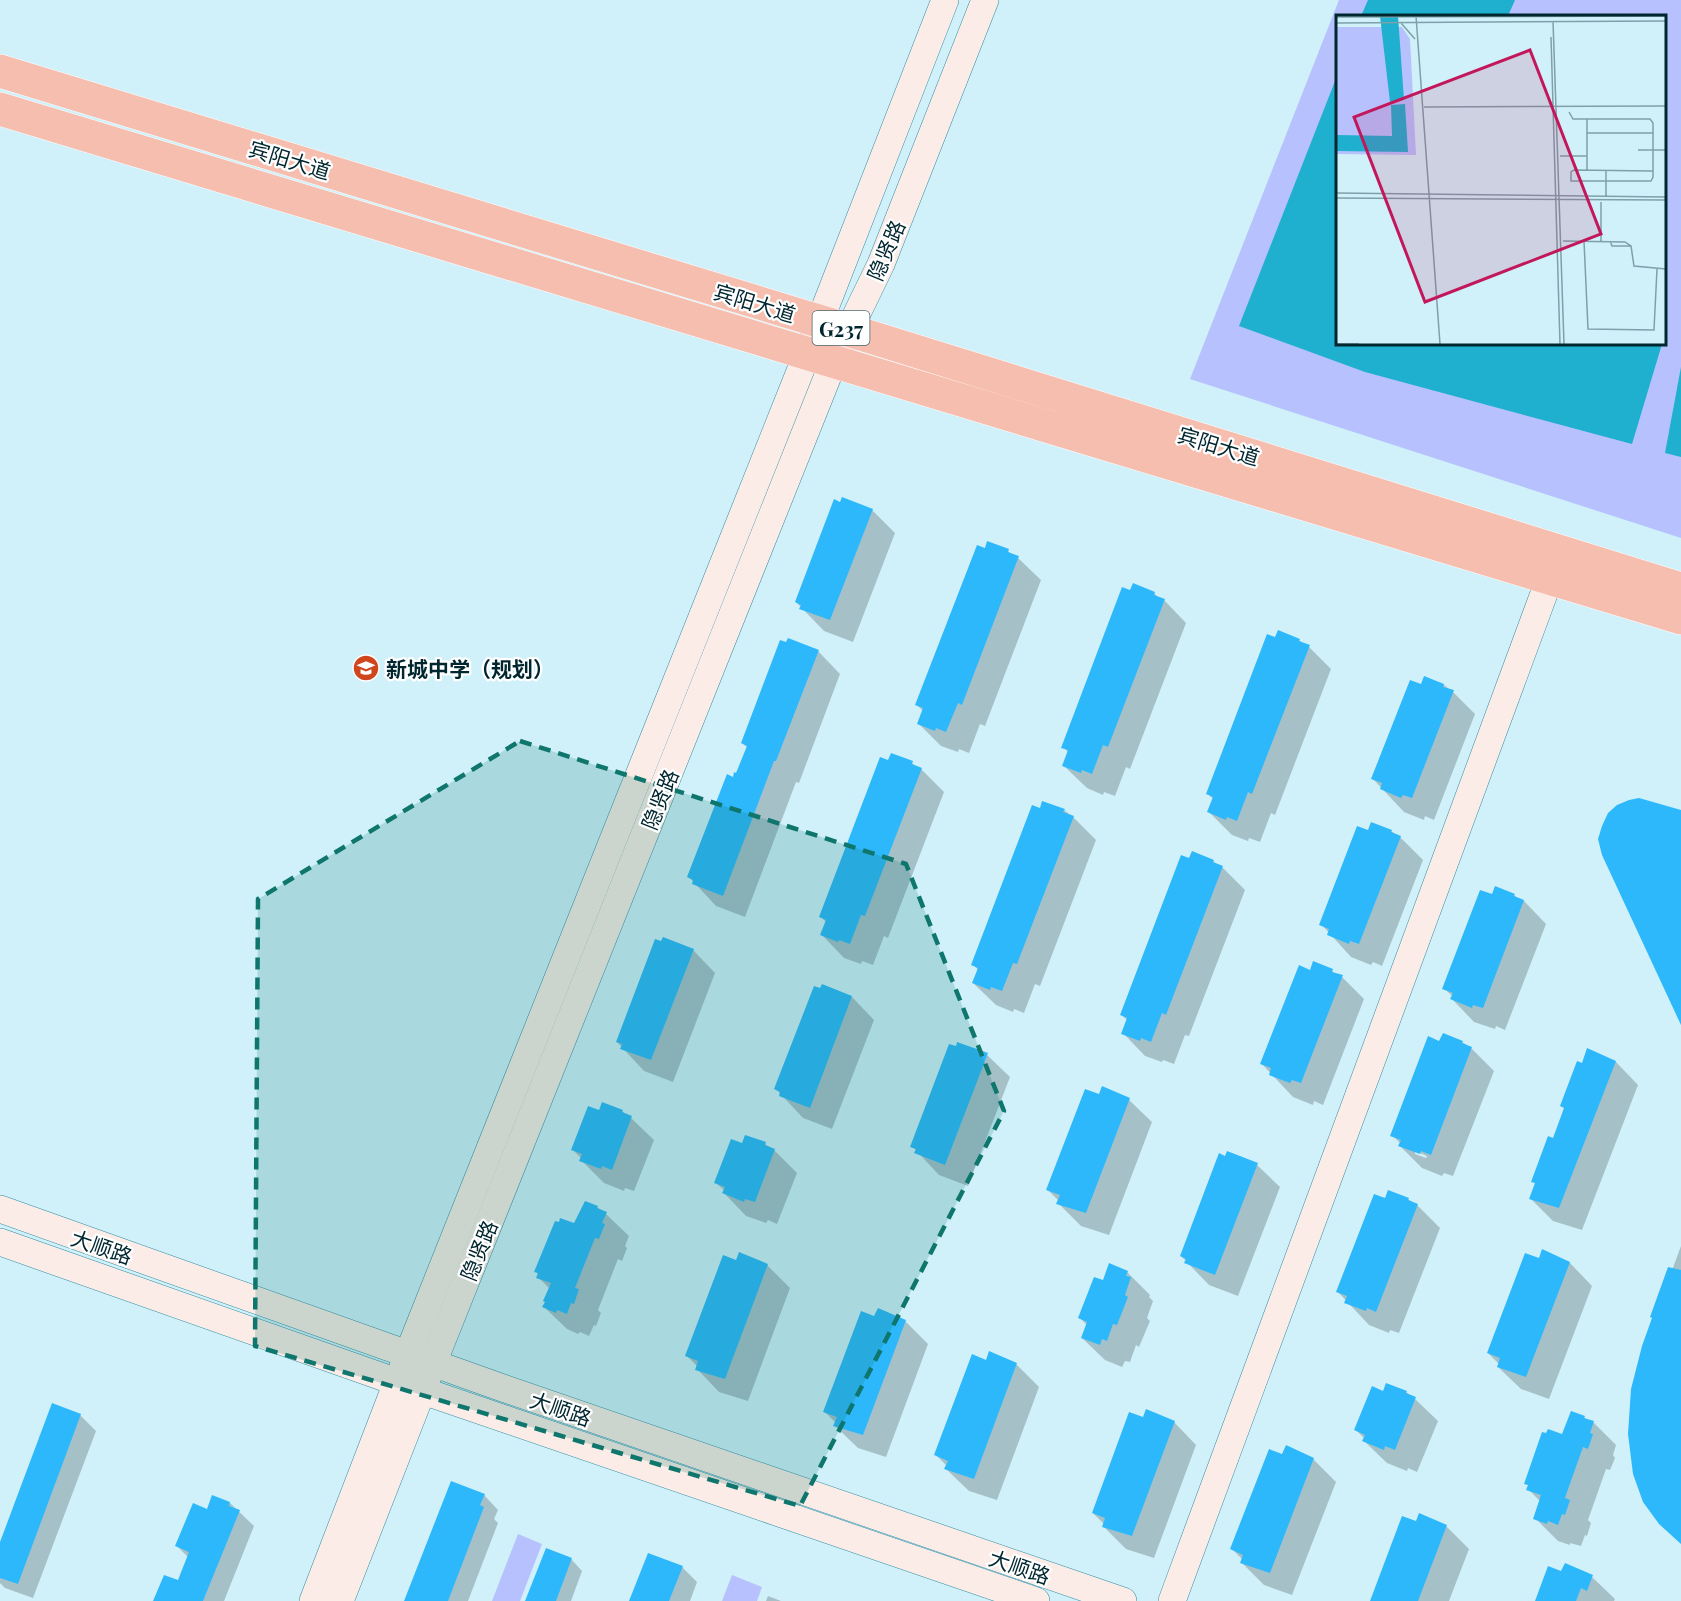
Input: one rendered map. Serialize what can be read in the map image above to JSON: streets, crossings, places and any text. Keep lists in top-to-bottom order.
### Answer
{
  "streets": {
    "highway": ["宾阳大道", "G237"],
    "street": ["隐贤路", "大顺路"]
  },
  "crossings": [
    ["宾阳大道", "隐贤路"],
    ["隐贤路", "大顺路"]
  ],
  "places": {
    "school or university": ["新城中学（规划）"]
  }
}
